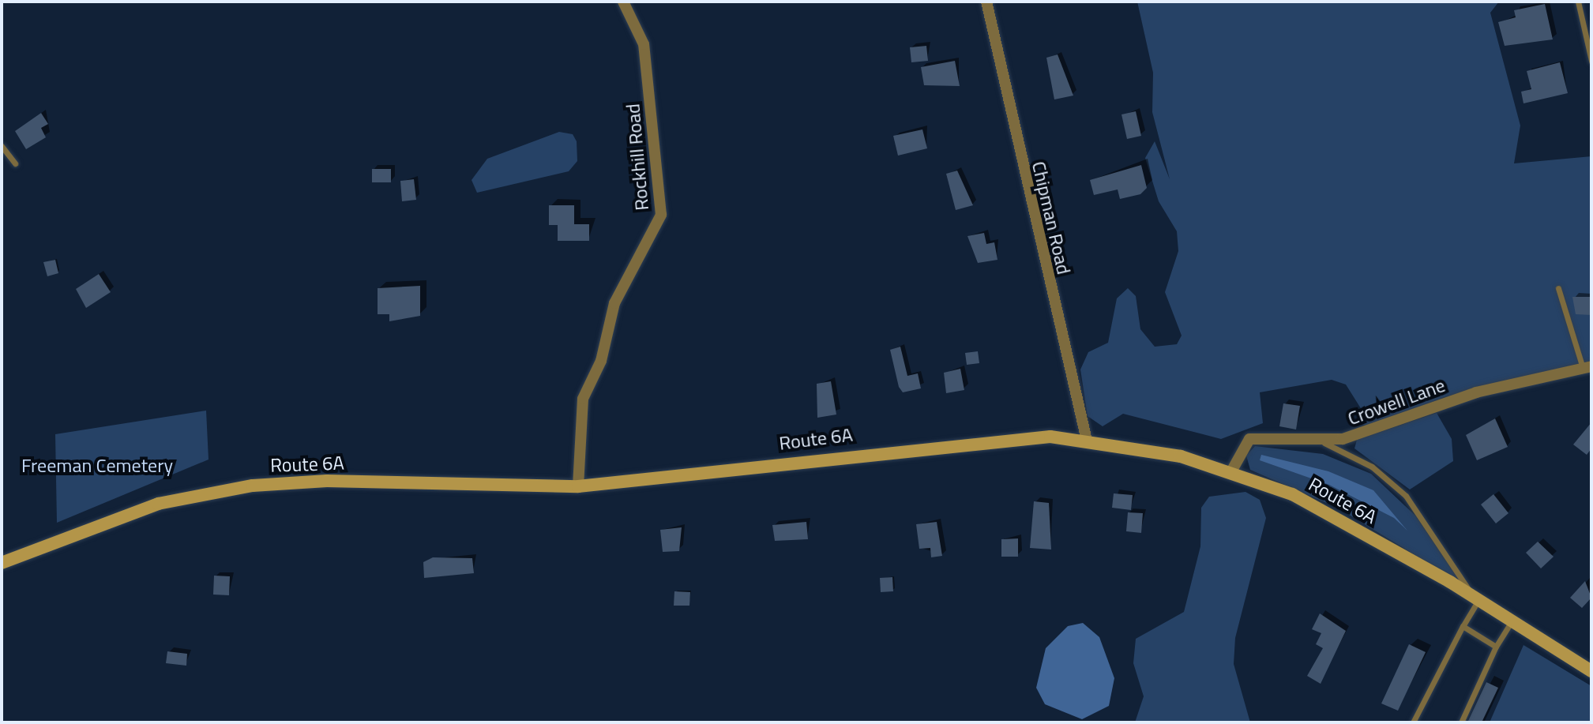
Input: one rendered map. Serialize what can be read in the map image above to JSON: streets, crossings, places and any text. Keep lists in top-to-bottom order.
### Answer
{
  "streets": {
    "main road": ["Route 6A"],
    "street": ["Rockhill Road", "Chipman Road", "Crowell Lane"]
  },
  "crossings": [
    ["Rockhill Road", "Route 6A"],
    ["Chipman Road", "Route 6A"],
    ["Crowell Lane", "Route 6A"]
  ],
  "parks": ["Freeman Cemetery"]
}
